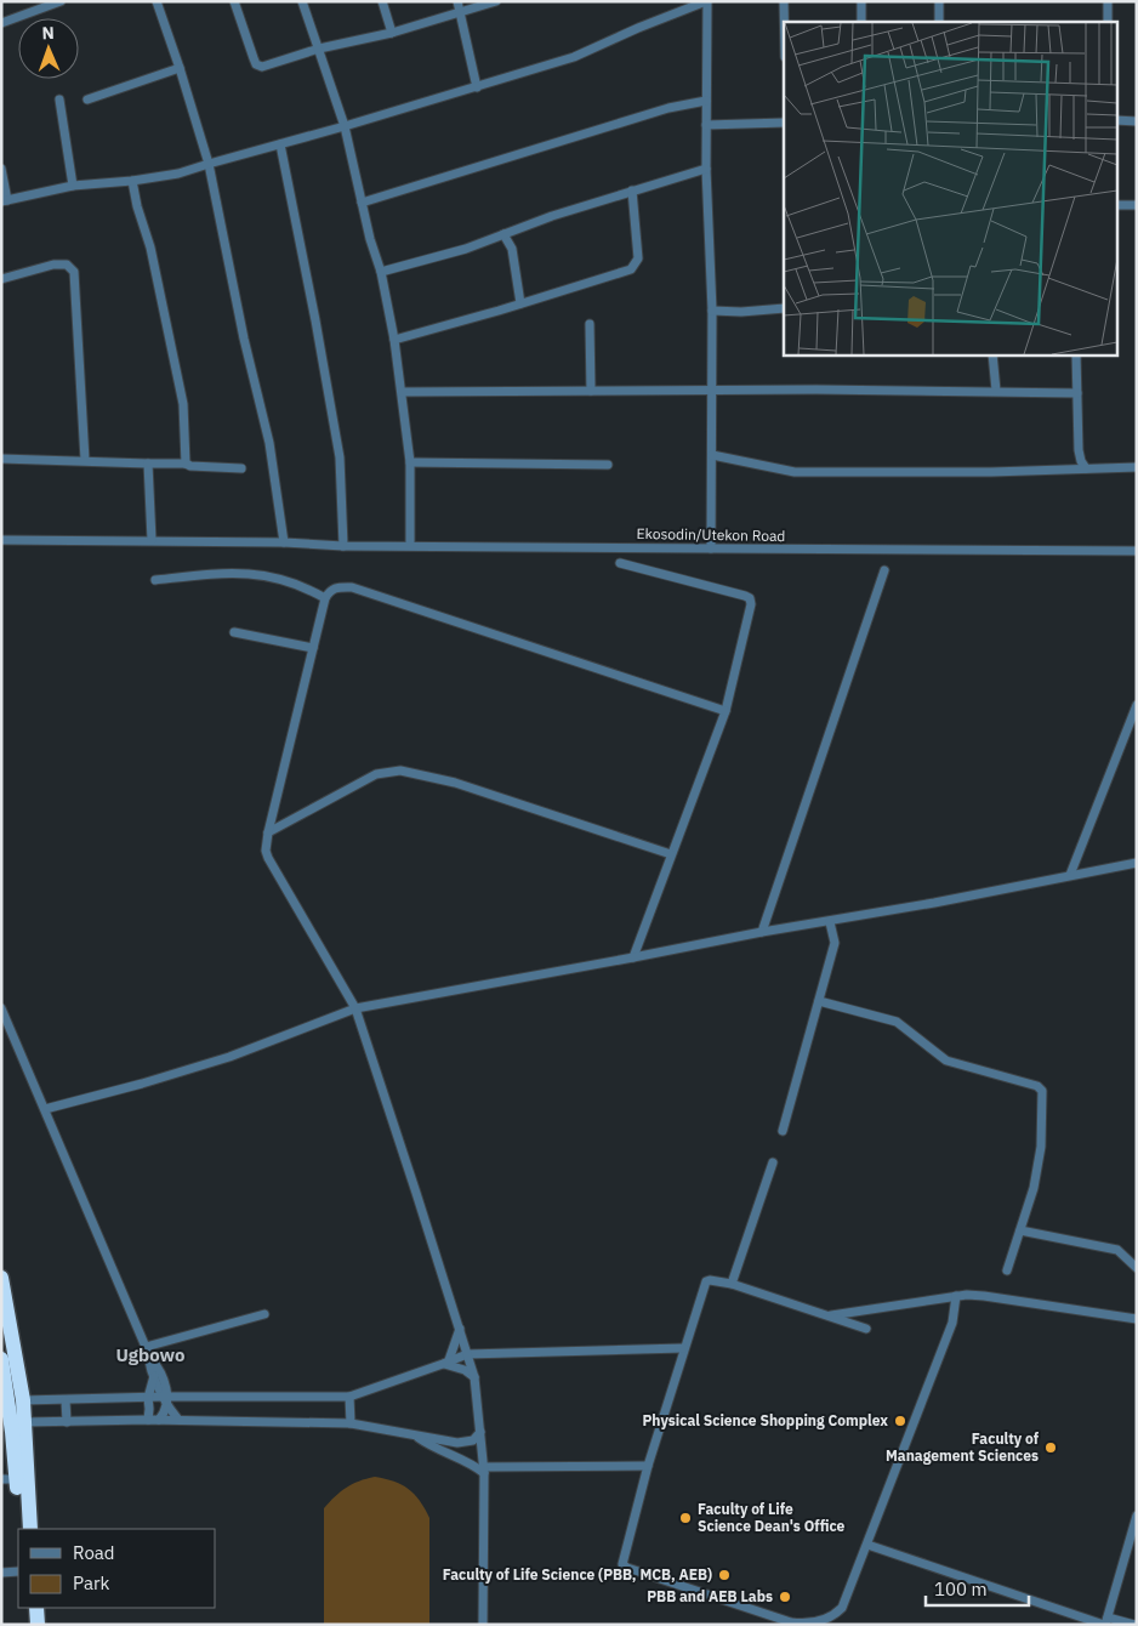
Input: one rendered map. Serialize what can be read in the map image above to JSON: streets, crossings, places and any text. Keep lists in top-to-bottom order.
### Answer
{
  "streets": {
    "street": ["Ekosodin/Utekon Road"]
  },
  "districts": ["Ugbowo"],
  "places": [
    "Physical Science Shopping Complex",
    "Faculty of Management Sciences",
    "Faculty of Life Science Dean's Office",
    "Faculty of Life Science (PBB, MCB, AEB)",
    "PBB and AEB Labs"
  ],
  "legend": ["Road", "Park"],
  "scale_bar": "100 m",
  "north": "top"
}
